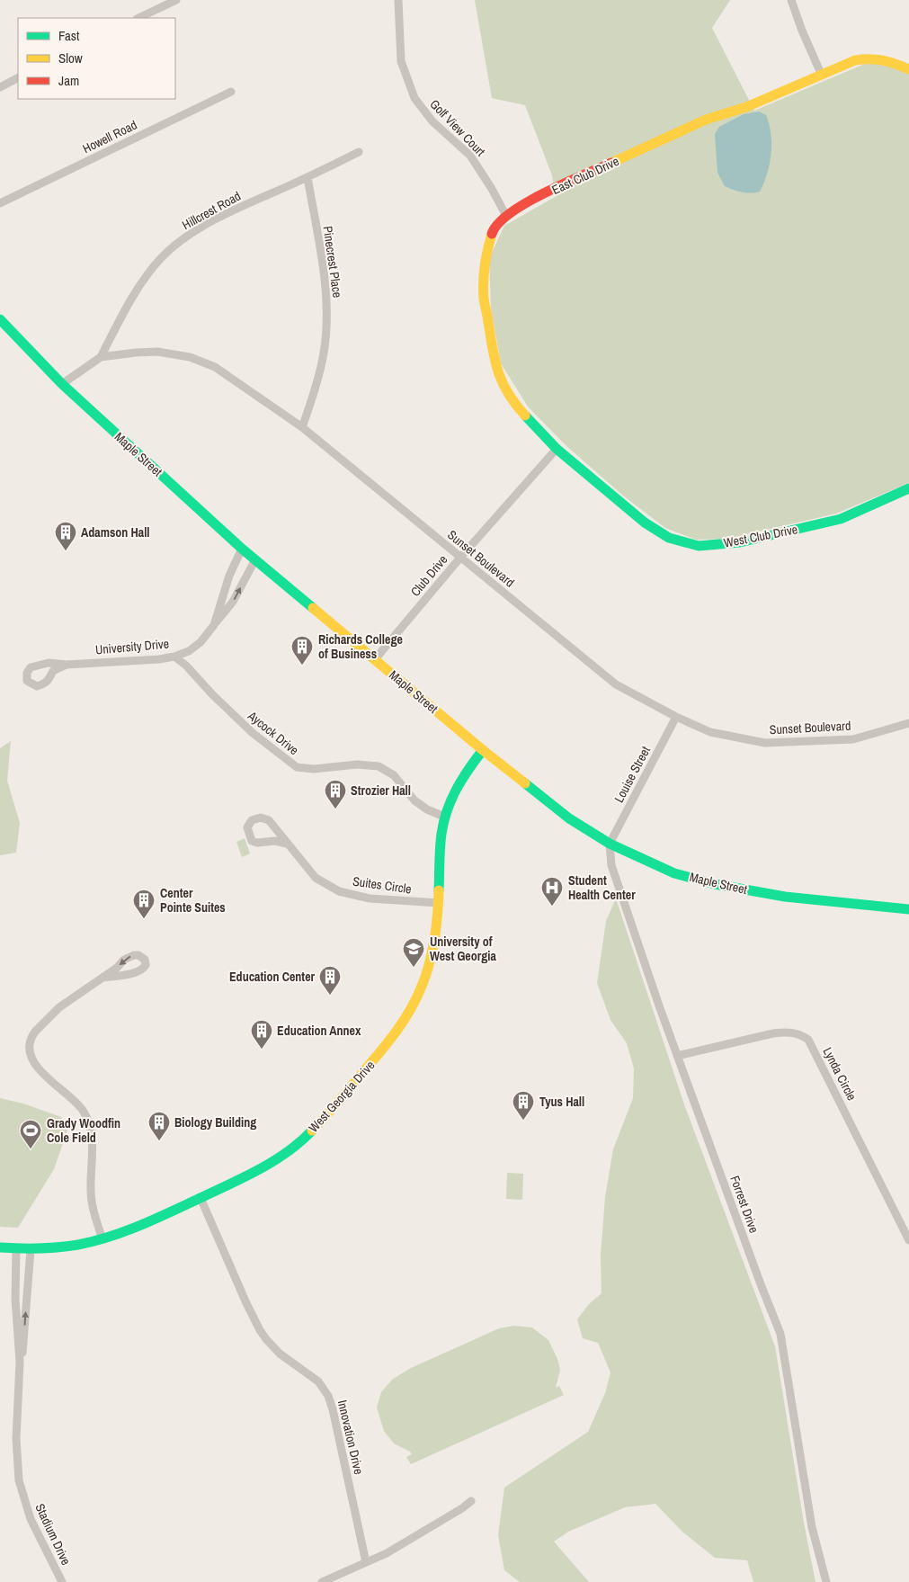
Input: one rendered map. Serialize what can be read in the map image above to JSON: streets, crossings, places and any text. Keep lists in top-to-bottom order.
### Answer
{
  "streets": {
    "street": [
      "Golf View Court",
      "Howell Road",
      "East Club Drive",
      "Hillcrest Road",
      "Pinecrest Place",
      "Maple Street",
      "West Club Drive",
      "Sunset Boulevard",
      "Club Drive",
      "University Drive",
      "Aycock Drive",
      "Louise Street",
      "Suites Circle",
      "Lynda Circle",
      "West Georgia Drive",
      "Forrest Drive",
      "Innovation Drive",
      "Stadium Drive"
    ]
  },
  "crossings": [
    ["Golf View Court", "East Club Drive"],
    ["East Club Drive", "West Club Drive"],
    ["East Club Drive", "Club Drive"],
    ["Hillcrest Road", "Pinecrest Place"],
    ["Hillcrest Road", "Sunset Boulevard"],
    ["Pinecrest Place", "Sunset Boulevard"],
    ["Maple Street", "Sunset Boulevard"],
    ["Maple Street", "Club Drive"],
    ["Maple Street", "University Drive"],
    ["Maple Street", "Louise Street"],
    ["Maple Street", "West Georgia Drive"],
    ["Maple Street", "Forrest Drive"],
    ["West Club Drive", "Club Drive"],
    ["Sunset Boulevard", "Club Drive"],
    ["Sunset Boulevard", "Louise Street"],
    ["University Drive", "Aycock Drive"],
    ["Aycock Drive", "West Georgia Drive"],
    ["Louise Street", "Forrest Drive"],
    ["Suites Circle", "West Georgia Drive"],
    ["Lynda Circle", "Forrest Drive"],
    ["West Georgia Drive", "Innovation Drive"],
    ["West Georgia Drive", "Stadium Drive"]
  ],
  "places": {
    "building": [
      "Adamson Hall",
      "Richards College of Business",
      "Strozier Hall",
      "Center Pointe Suites",
      "Education Center",
      "Education Annex",
      "Tyus Hall",
      "Biology Building"
    ],
    "hospital": ["Student Health Center"],
    "school or university": ["University of West Georgia"],
    "sports": ["Grady Woodfin Cole Field"]
  },
  "legend": ["Fast", "Slow", "Jam"]
}
